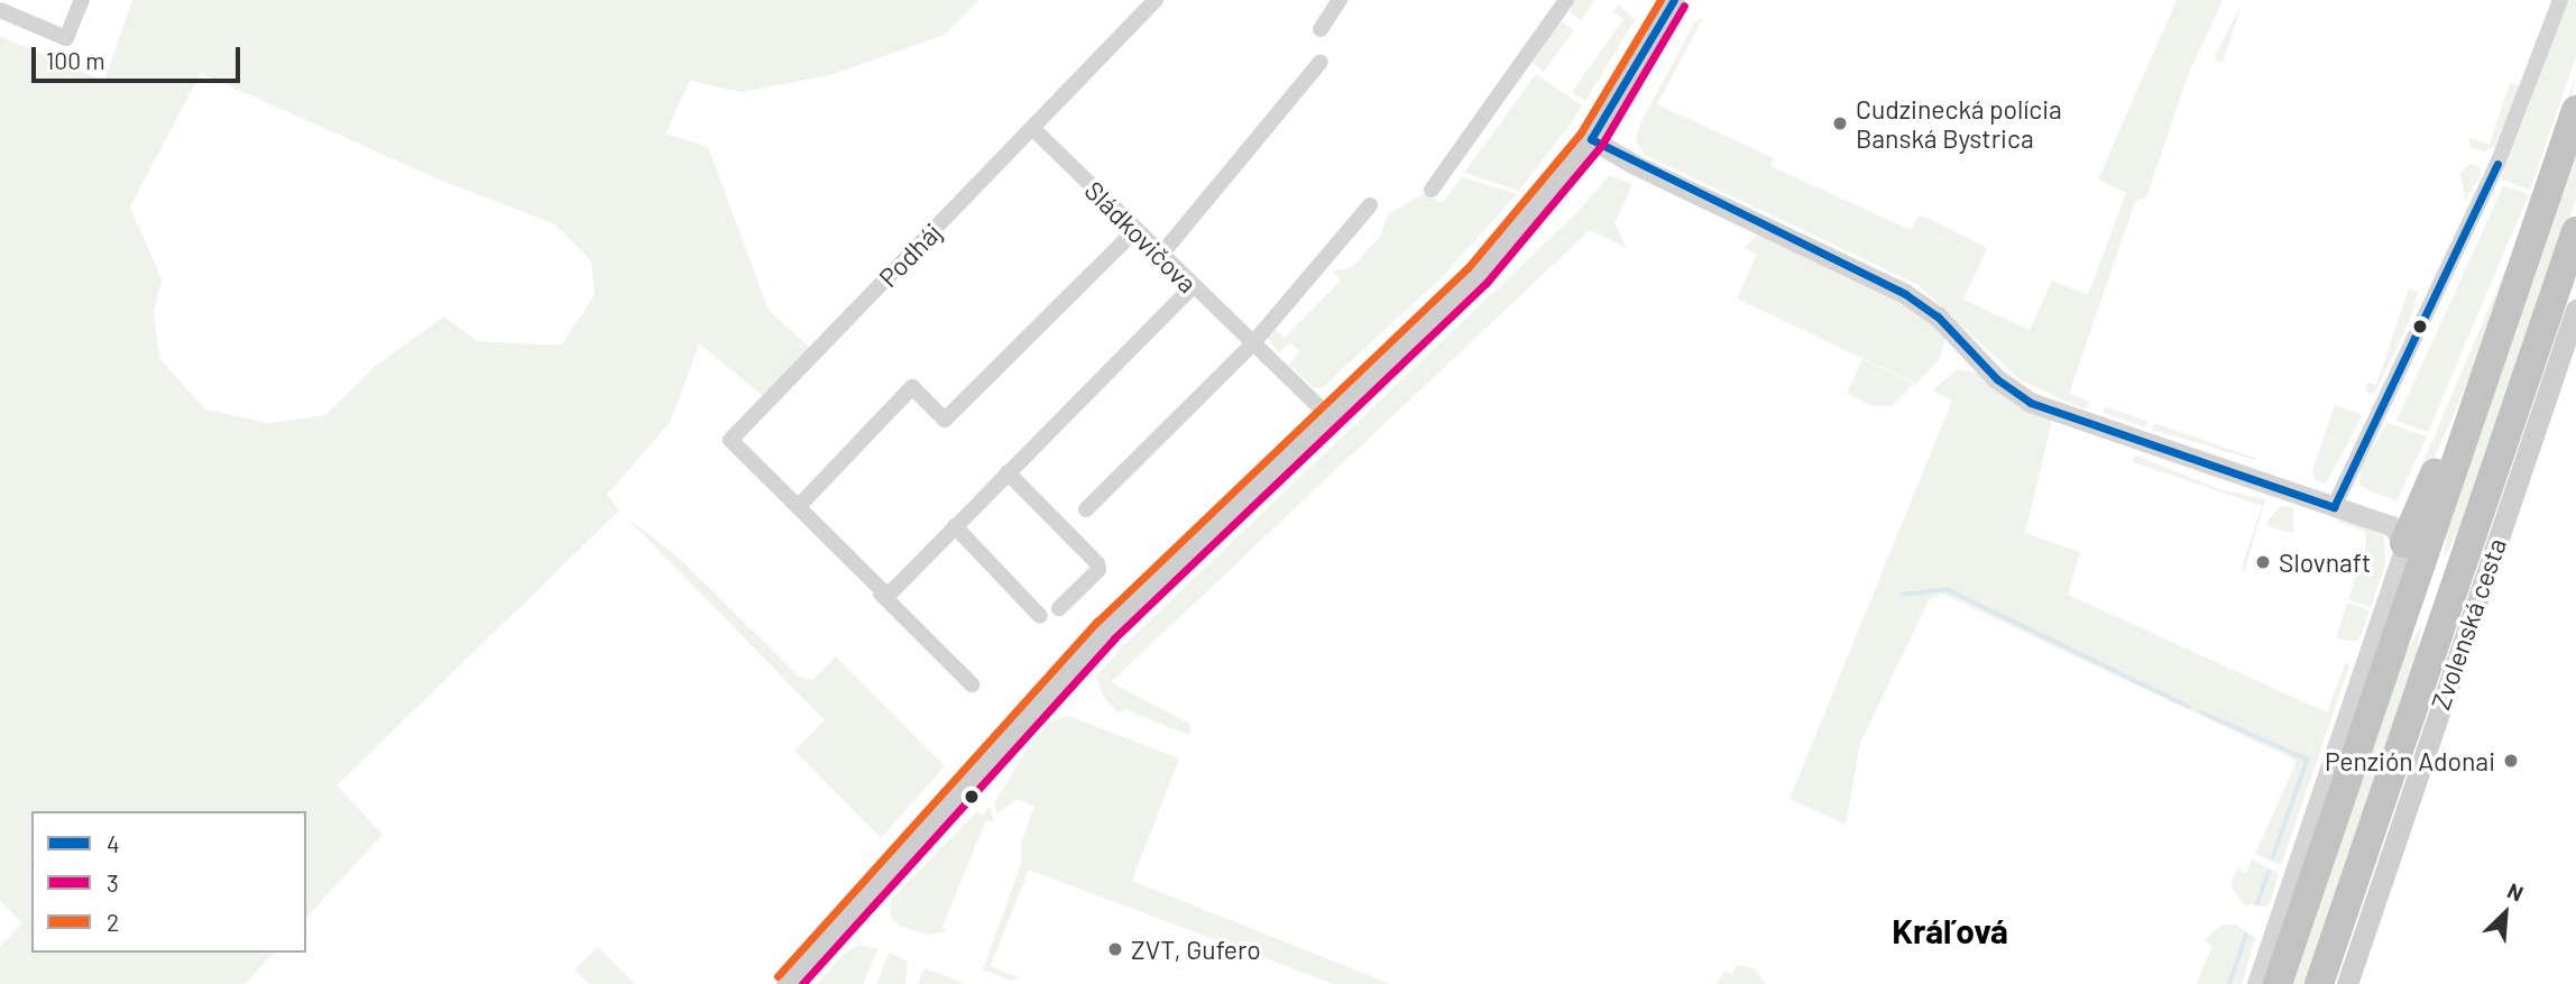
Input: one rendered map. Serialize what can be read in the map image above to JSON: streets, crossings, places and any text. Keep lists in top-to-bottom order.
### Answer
{
  "streets": {
    "main road": ["Zvolenská cesta"],
    "street": ["Sládkovičova", "Podháj"]
  },
  "crossings": [
    ["Sládkovičova", "Podháj"]
  ],
  "districts": ["Kráľová"],
  "places": [
    "Cudzinecká polícia Banská Bystrica",
    "Slovnaft",
    "Penzión Adonai",
    "ZVT, Gufero"
  ],
  "lines": ["transit line 4", "transit line 2", "transit line 3"],
  "legend": ["4", "3", "2"],
  "scale_bar": "100 m",
  "north": "top right"
}
